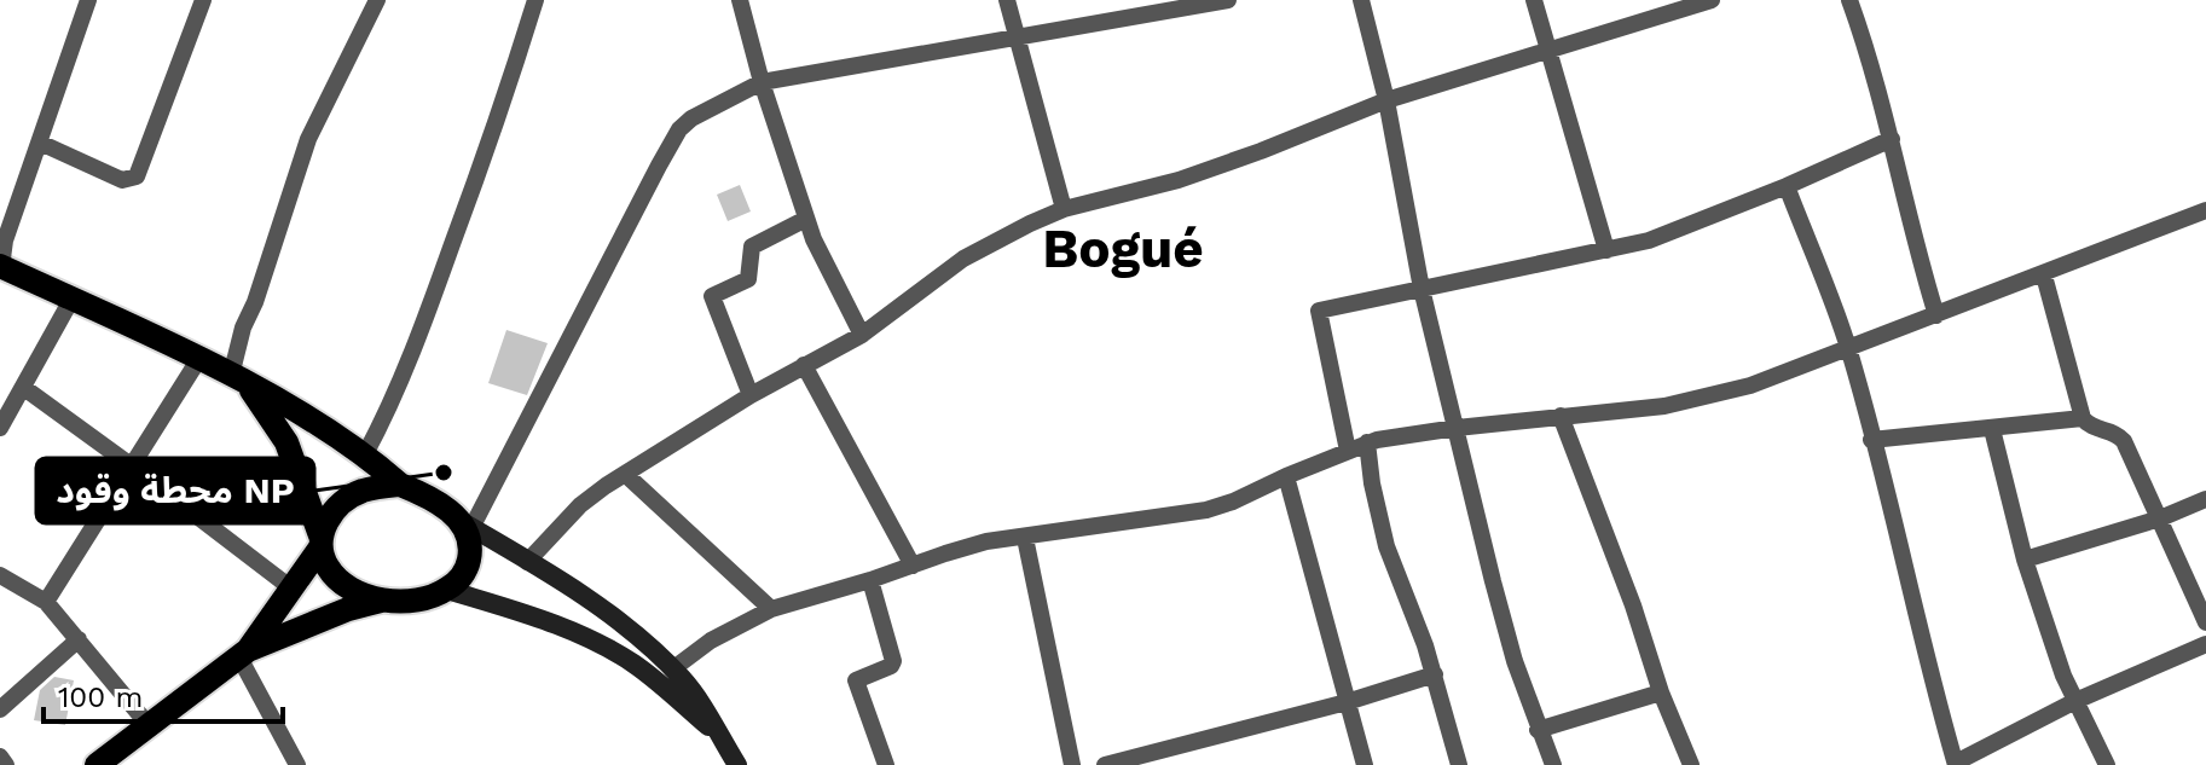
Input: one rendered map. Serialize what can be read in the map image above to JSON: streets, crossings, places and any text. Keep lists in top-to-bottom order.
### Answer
{
  "districts": ["Bogué"],
  "places": ["محطة وقود NP"],
  "scale_bar": "100 m"
}
